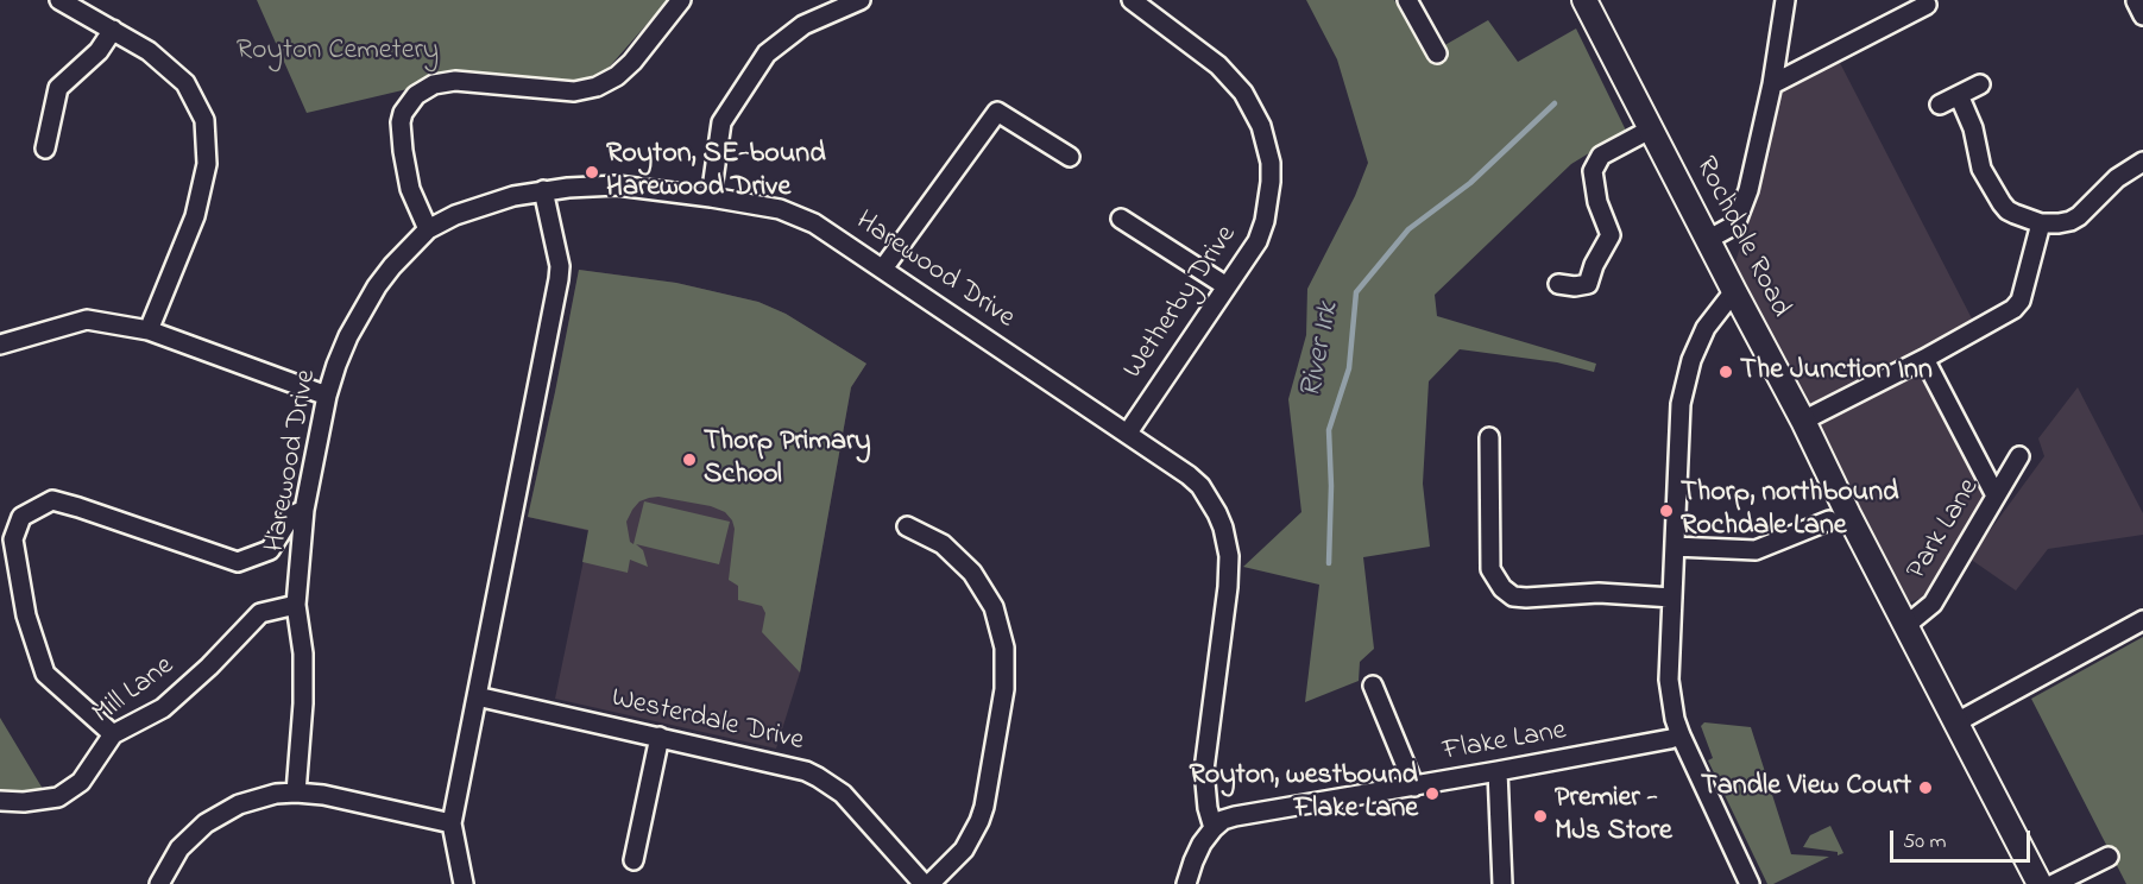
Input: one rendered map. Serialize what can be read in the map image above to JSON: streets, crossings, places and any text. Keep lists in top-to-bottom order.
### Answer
{
  "streets": {
    "main road": ["Rochdale Road"],
    "street": [
      "Harewood Drive",
      "Wetherby Drive",
      "Park Lane",
      "Mill Lane",
      "Westerdale Drive",
      "Flake Lane"
    ]
  },
  "crossings": [
    ["Rochdale Road", "Park Lane"],
    ["Harewood Drive", "Wetherby Drive"],
    ["Harewood Drive", "Mill Lane"],
    ["Harewood Drive", "Flake Lane"]
  ],
  "water": ["River Irk"],
  "parks": ["Royton Cemetery"],
  "places": [
    "Royton, SE-bound Harewood Drive",
    "The Junction Inn",
    "Thorp Primary School",
    "Thorp, northbound Rochdale Lane",
    "Tandle View Court",
    "Royton, westbound Flake Lane",
    "Premier - MJs Store"
  ],
  "scale_bar": "50 m"
}
